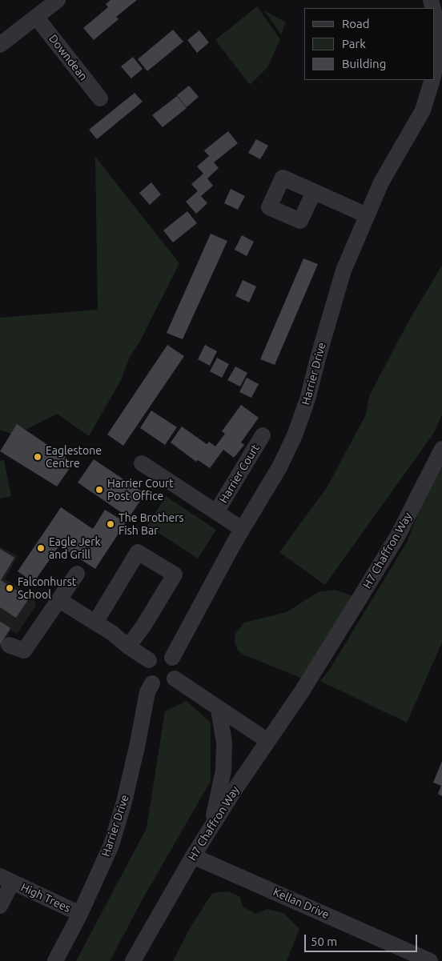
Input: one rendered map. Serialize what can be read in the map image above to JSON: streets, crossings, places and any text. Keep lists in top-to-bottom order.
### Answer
{
  "streets": {
    "street": [
      "Downdean",
      "Harrier Drive",
      "Harrier Court",
      "H7 Chaffron Way",
      "High Trees",
      "Kellan Drive"
    ]
  },
  "crossings": [
    ["Harrier Drive", "Harrier Court"],
    ["Harrier Drive", "High Trees"],
    ["H7 Chaffron Way", "Kellan Drive"]
  ],
  "places": [
    "Eaglestone Centre",
    "Harrier Court Post Office",
    "The Brothers Fish Bar",
    "Eagle Jerk and Grill",
    "Falconhurst School"
  ],
  "legend": ["Road", "Park", "Building"],
  "scale_bar": "50 m"
}
